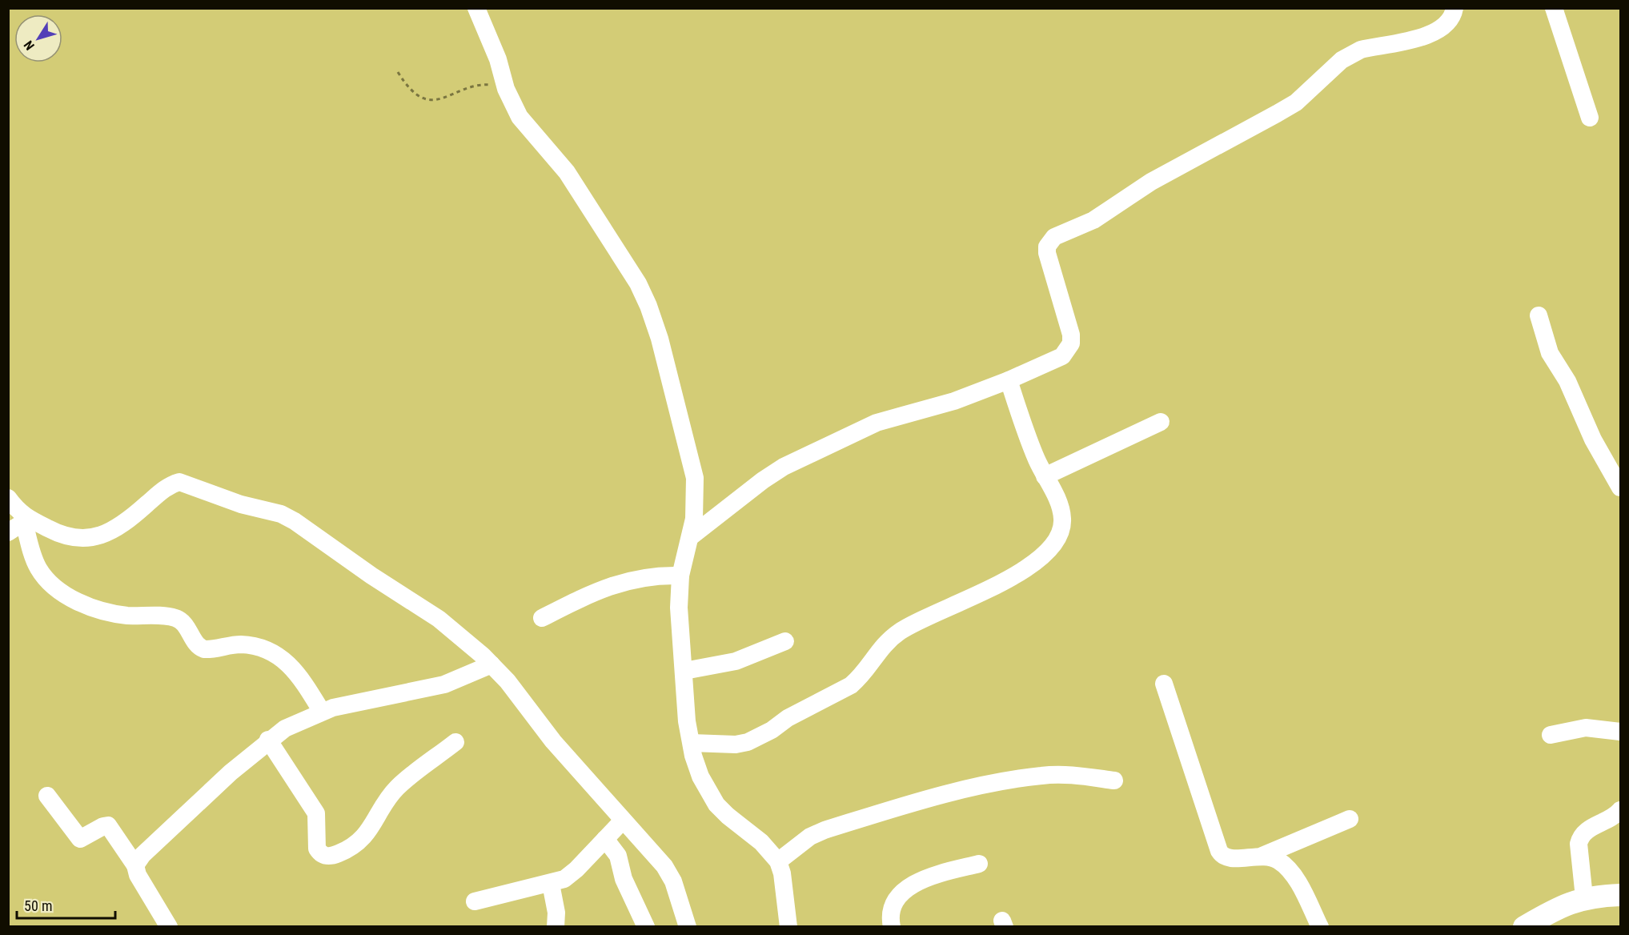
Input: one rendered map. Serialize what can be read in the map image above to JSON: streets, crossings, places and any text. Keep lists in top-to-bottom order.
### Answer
{
  "scale_bar": "50 m",
  "north": "bottom left"
}
